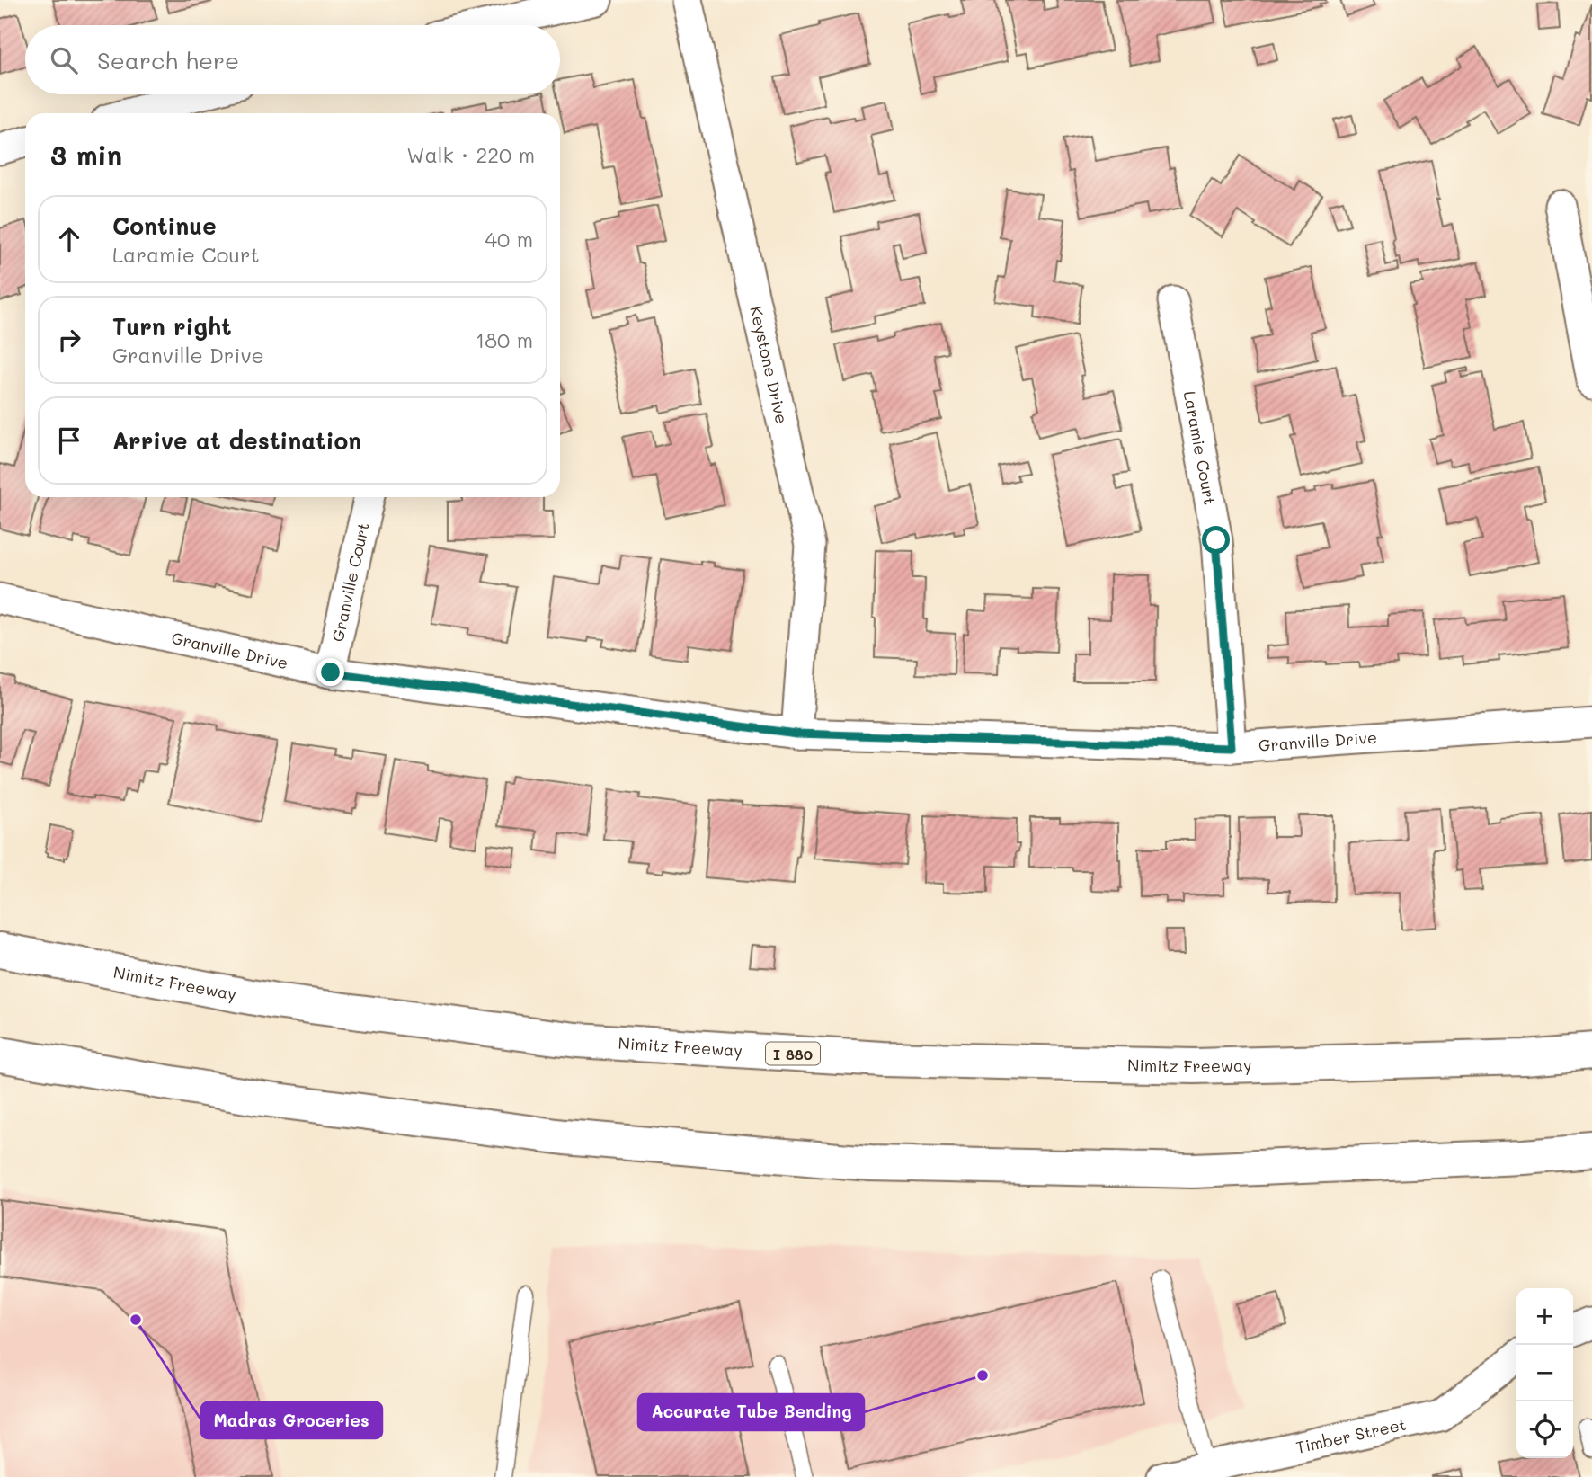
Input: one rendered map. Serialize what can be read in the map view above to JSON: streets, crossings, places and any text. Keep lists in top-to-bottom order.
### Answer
{
  "streets": {
    "highway": ["Nimitz Freeway", "I 880"],
    "street": [
      "Keystone Drive",
      "Laramie Court",
      "Granville Court",
      "Granville Drive",
      "Timber Street"
    ]
  },
  "crossings": [
    ["Keystone Drive", "Granville Drive"],
    ["Laramie Court", "Granville Drive"],
    ["Granville Court", "Granville Drive"]
  ],
  "places": ["Madras Groceries", "Accurate Tube Bending"],
  "page": {
    "search": "Search here",
    "heading": ["3 min", "Walk · 220 m"],
    "list": [
      ["Continue", "Laramie Court", "40 m"],
      ["Turn right", "Granville Drive", "180 m"],
      "Arrive at destination"
    ],
    "map_buttons": ["+", "−"]
  }
}
